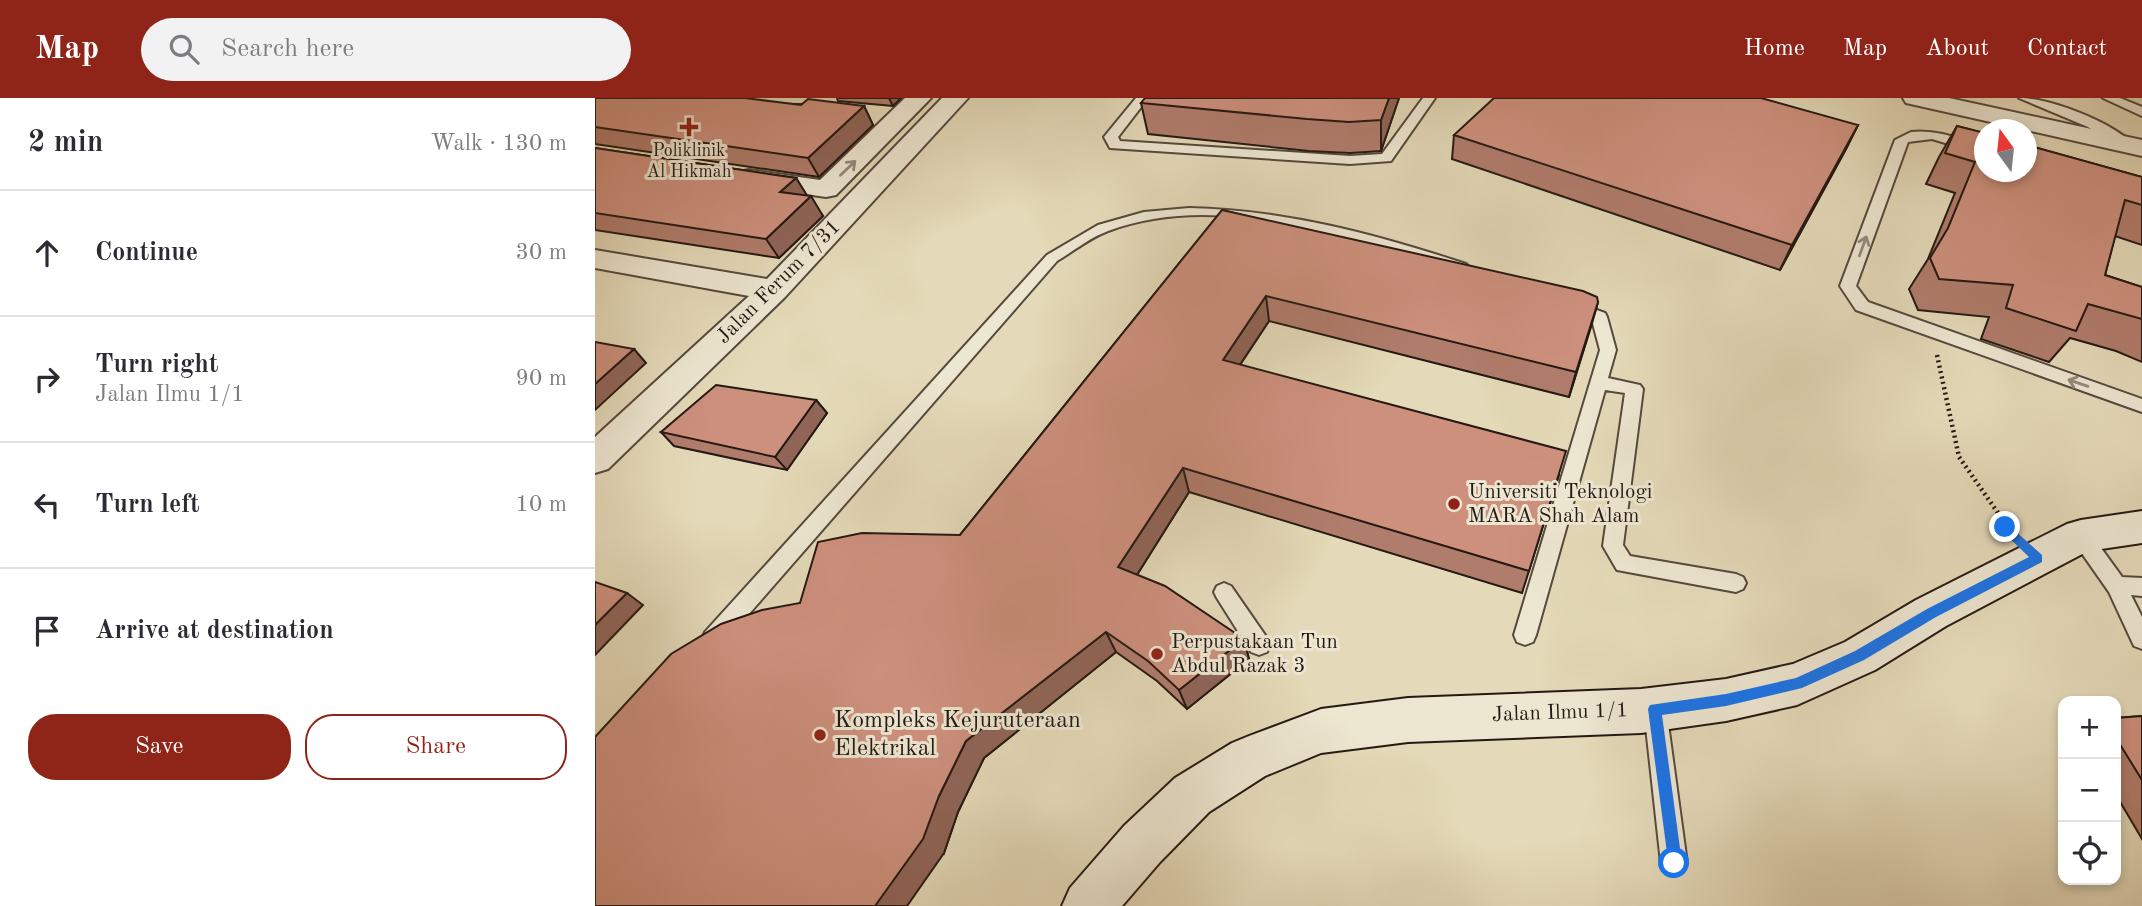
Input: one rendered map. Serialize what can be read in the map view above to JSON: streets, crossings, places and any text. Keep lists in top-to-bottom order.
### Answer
{
  "streets": {
    "street": ["Jalan Ferum 7/31", "Jalan Ilmu 1/1"]
  },
  "places": {
    "health": ["Poliklinik Al Hikmah"],
    "other": ["Universiti Teknologi MARA Shah Alam", "Perpustakaan Tun Abdul Razak 3", "Kompleks Kejuruteraan Elektrikal"]
  },
  "north": "top",
  "page": {
    "header": "Map",
    "search": "Search here",
    "nav": [
      "Home",
      "Map",
      "About",
      "Contact"
    ],
    "heading": ["2 min", "Walk · 130 m"],
    "list": [
      ["Continue", "30 m"],
      ["Turn right", "Jalan Ilmu 1/1", "90 m"],
      ["Turn left", "10 m"],
      "Arrive at destination"
    ],
    "buttons": ["Save", "Share"],
    "map_buttons": ["+", "−"]
  }
}
